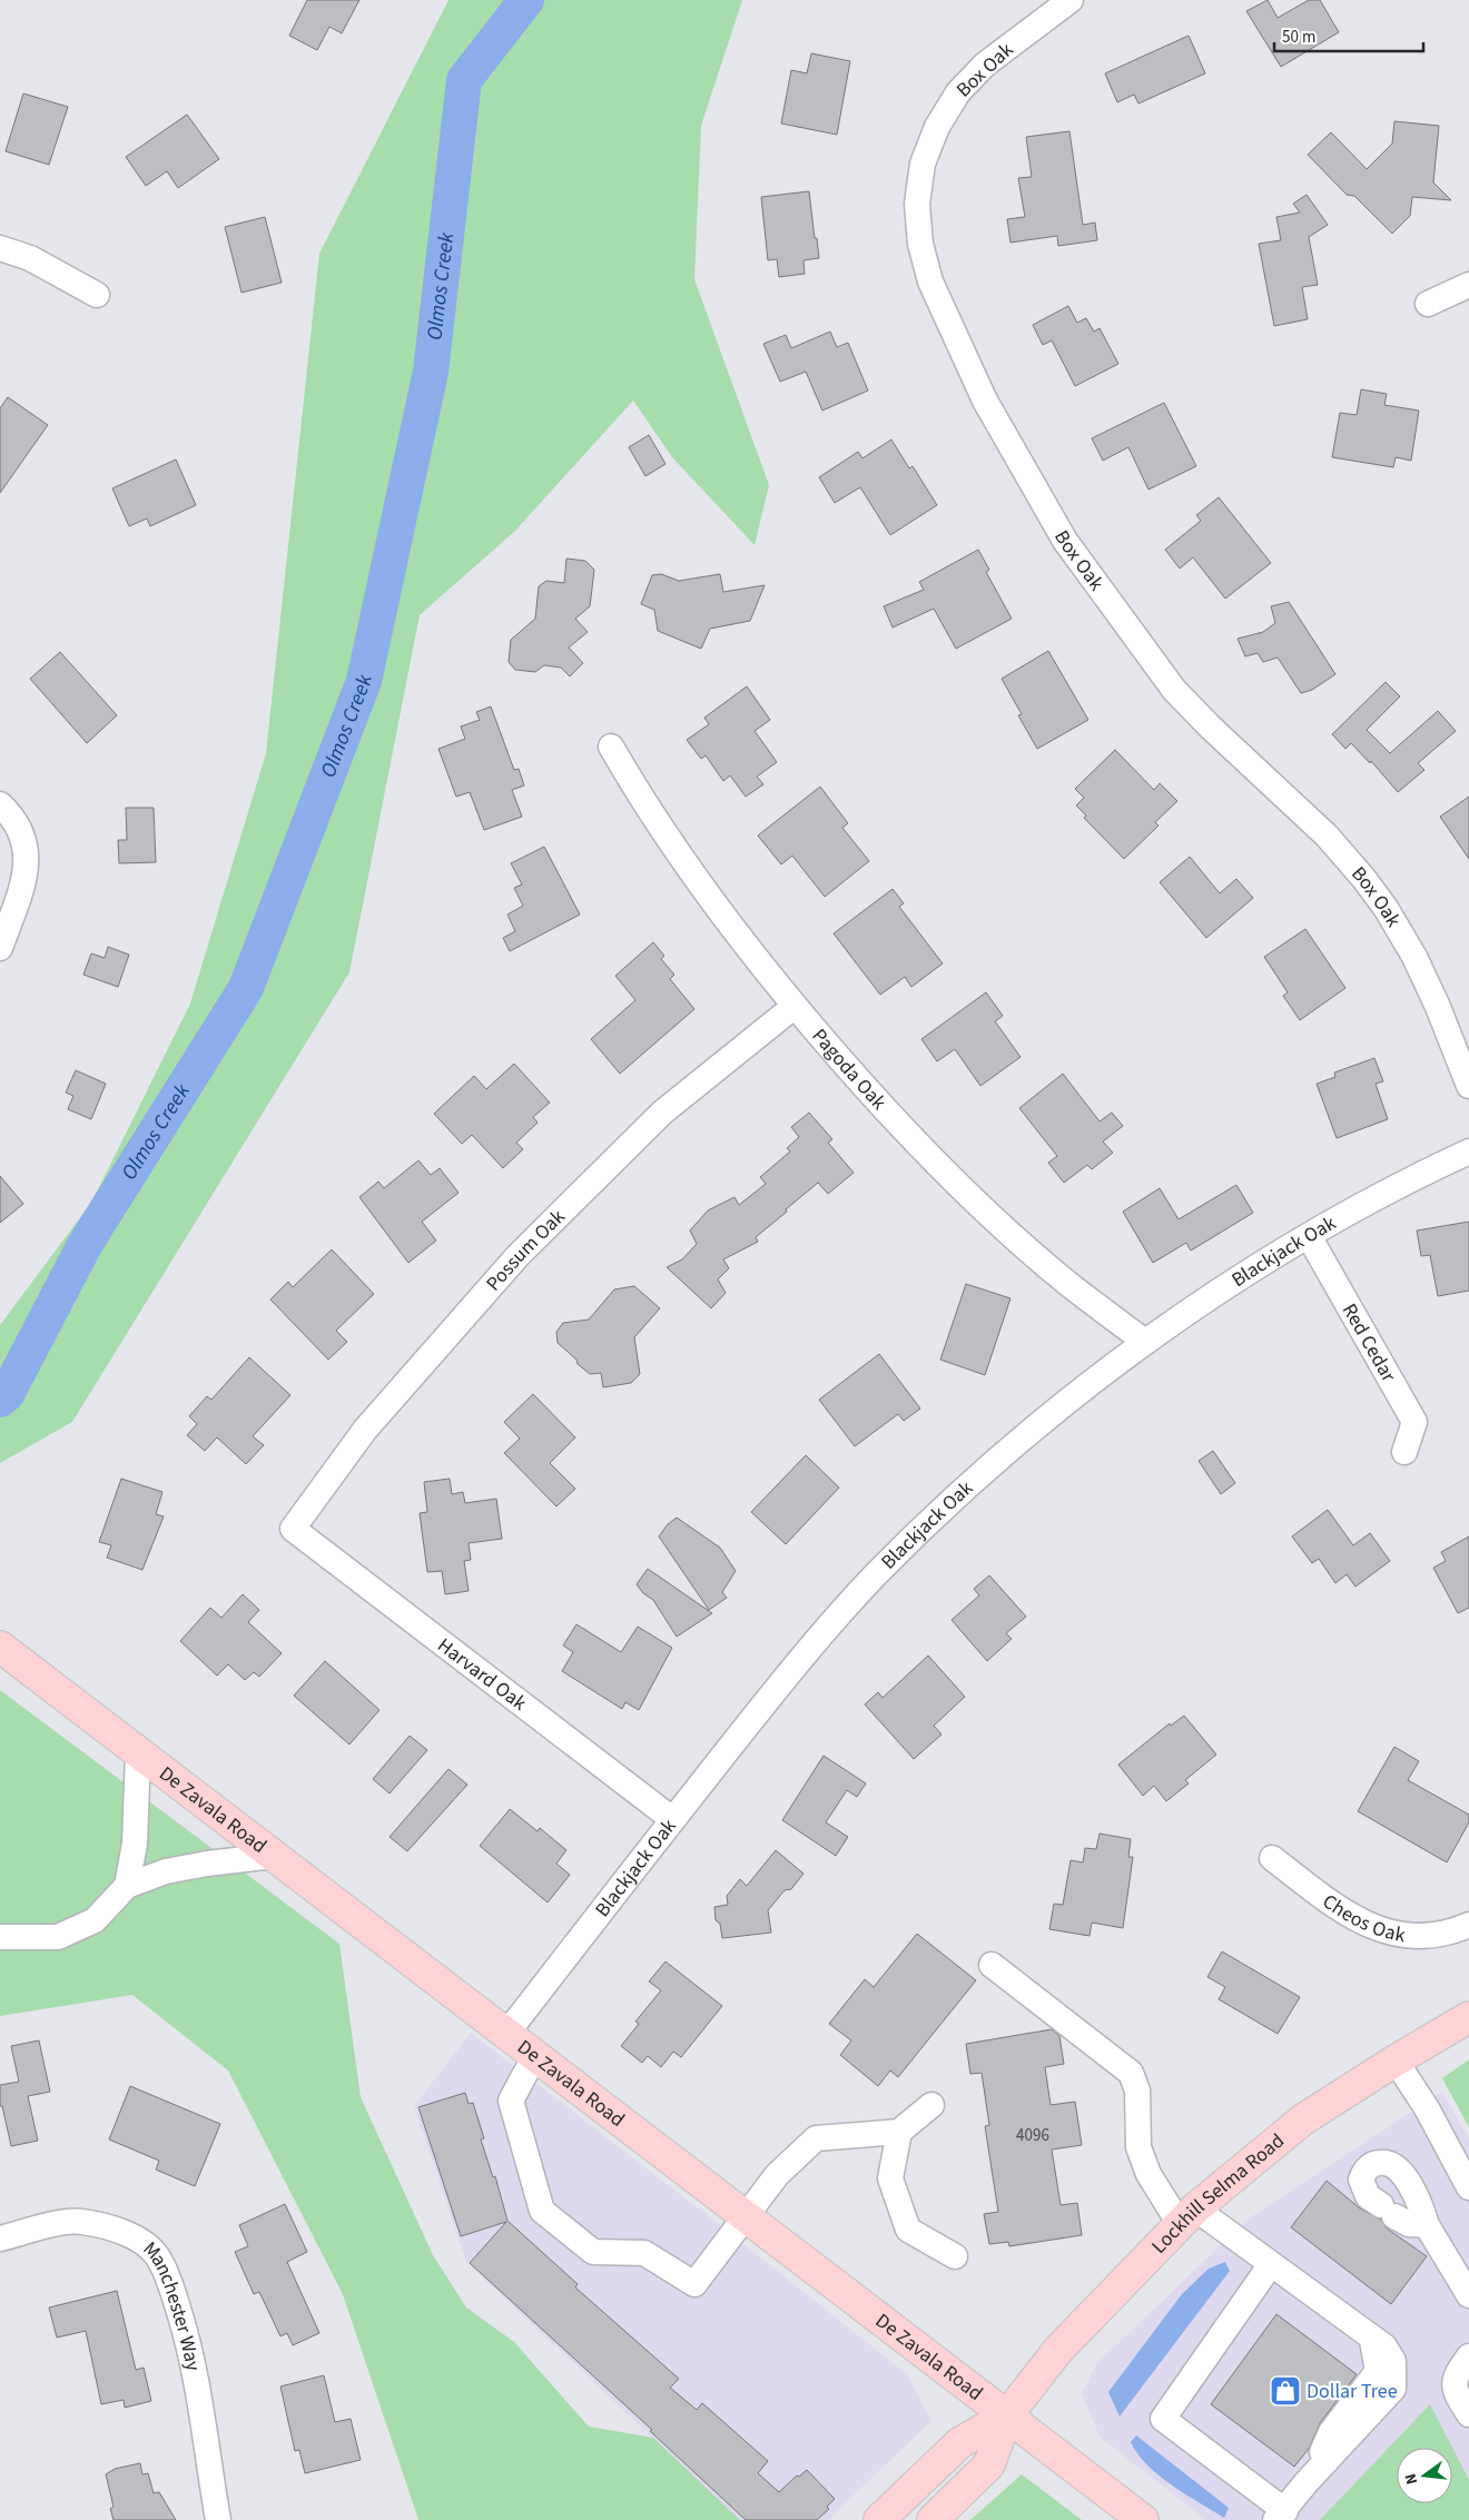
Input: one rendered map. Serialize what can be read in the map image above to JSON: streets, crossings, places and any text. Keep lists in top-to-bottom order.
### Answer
{
  "streets": {
    "main road": ["De Zavala Road", "Lockhill Selma Road"],
    "street": [
      "Box Oak",
      "Pagoda Oak",
      "Possum Oak",
      "Blackjack Oak",
      "Red Cedar",
      "Harvard Oak",
      "Cheos Oak",
      "Manchester Way"
    ]
  },
  "crossings": [
    ["Pagoda Oak", "Possum Oak"],
    ["Pagoda Oak", "Blackjack Oak"],
    ["Possum Oak", "Harvard Oak"],
    ["Blackjack Oak", "Red Cedar"],
    ["Blackjack Oak", "Harvard Oak"],
    ["Blackjack Oak", "De Zavala Road"],
    ["De Zavala Road", "Lockhill Selma Road"]
  ],
  "water": ["Olmos Creek"],
  "places": {
    "shop": ["Dollar Tree"]
  },
  "house_numbers": ["4096"],
  "scale_bar": "50 m",
  "north": "left"
}
